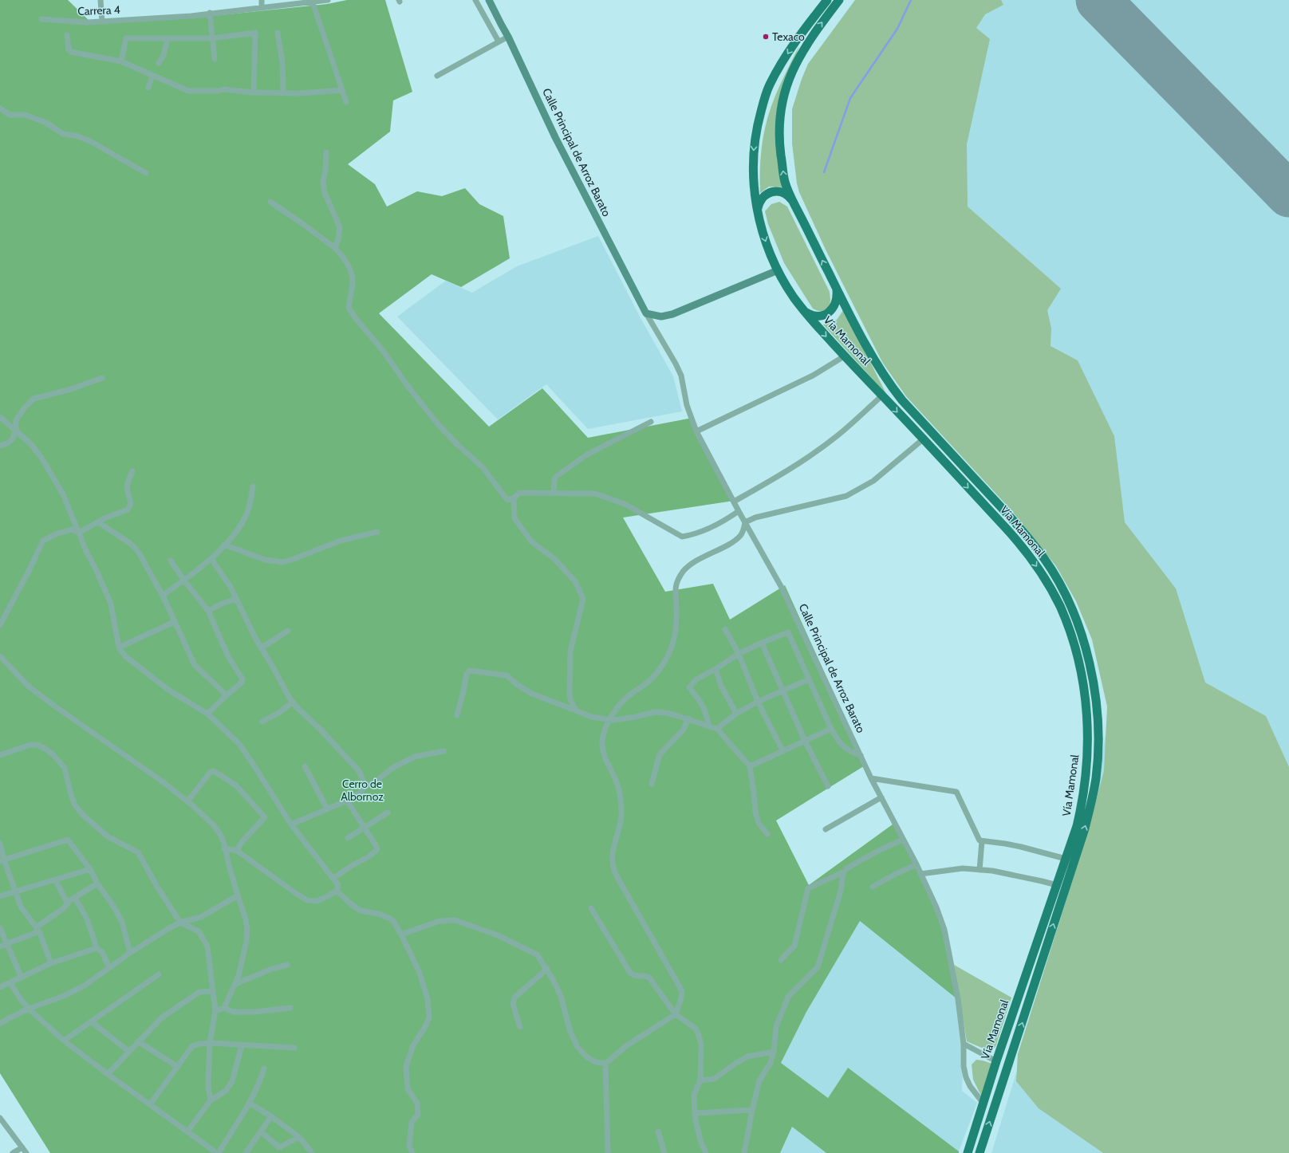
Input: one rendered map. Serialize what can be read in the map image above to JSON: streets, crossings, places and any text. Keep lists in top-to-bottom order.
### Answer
{
  "streets": {
    "main road": ["Vía Mamonal"],
    "street": ["Carrera 4", "Calle Principal de Arroz Barato"]
  },
  "crossings": [
    ["Calle Principal de Arroz Barato", "Vía Mamonal"]
  ],
  "parks": ["Cerro de Albornoz"],
  "places": ["Texaco"]
}
